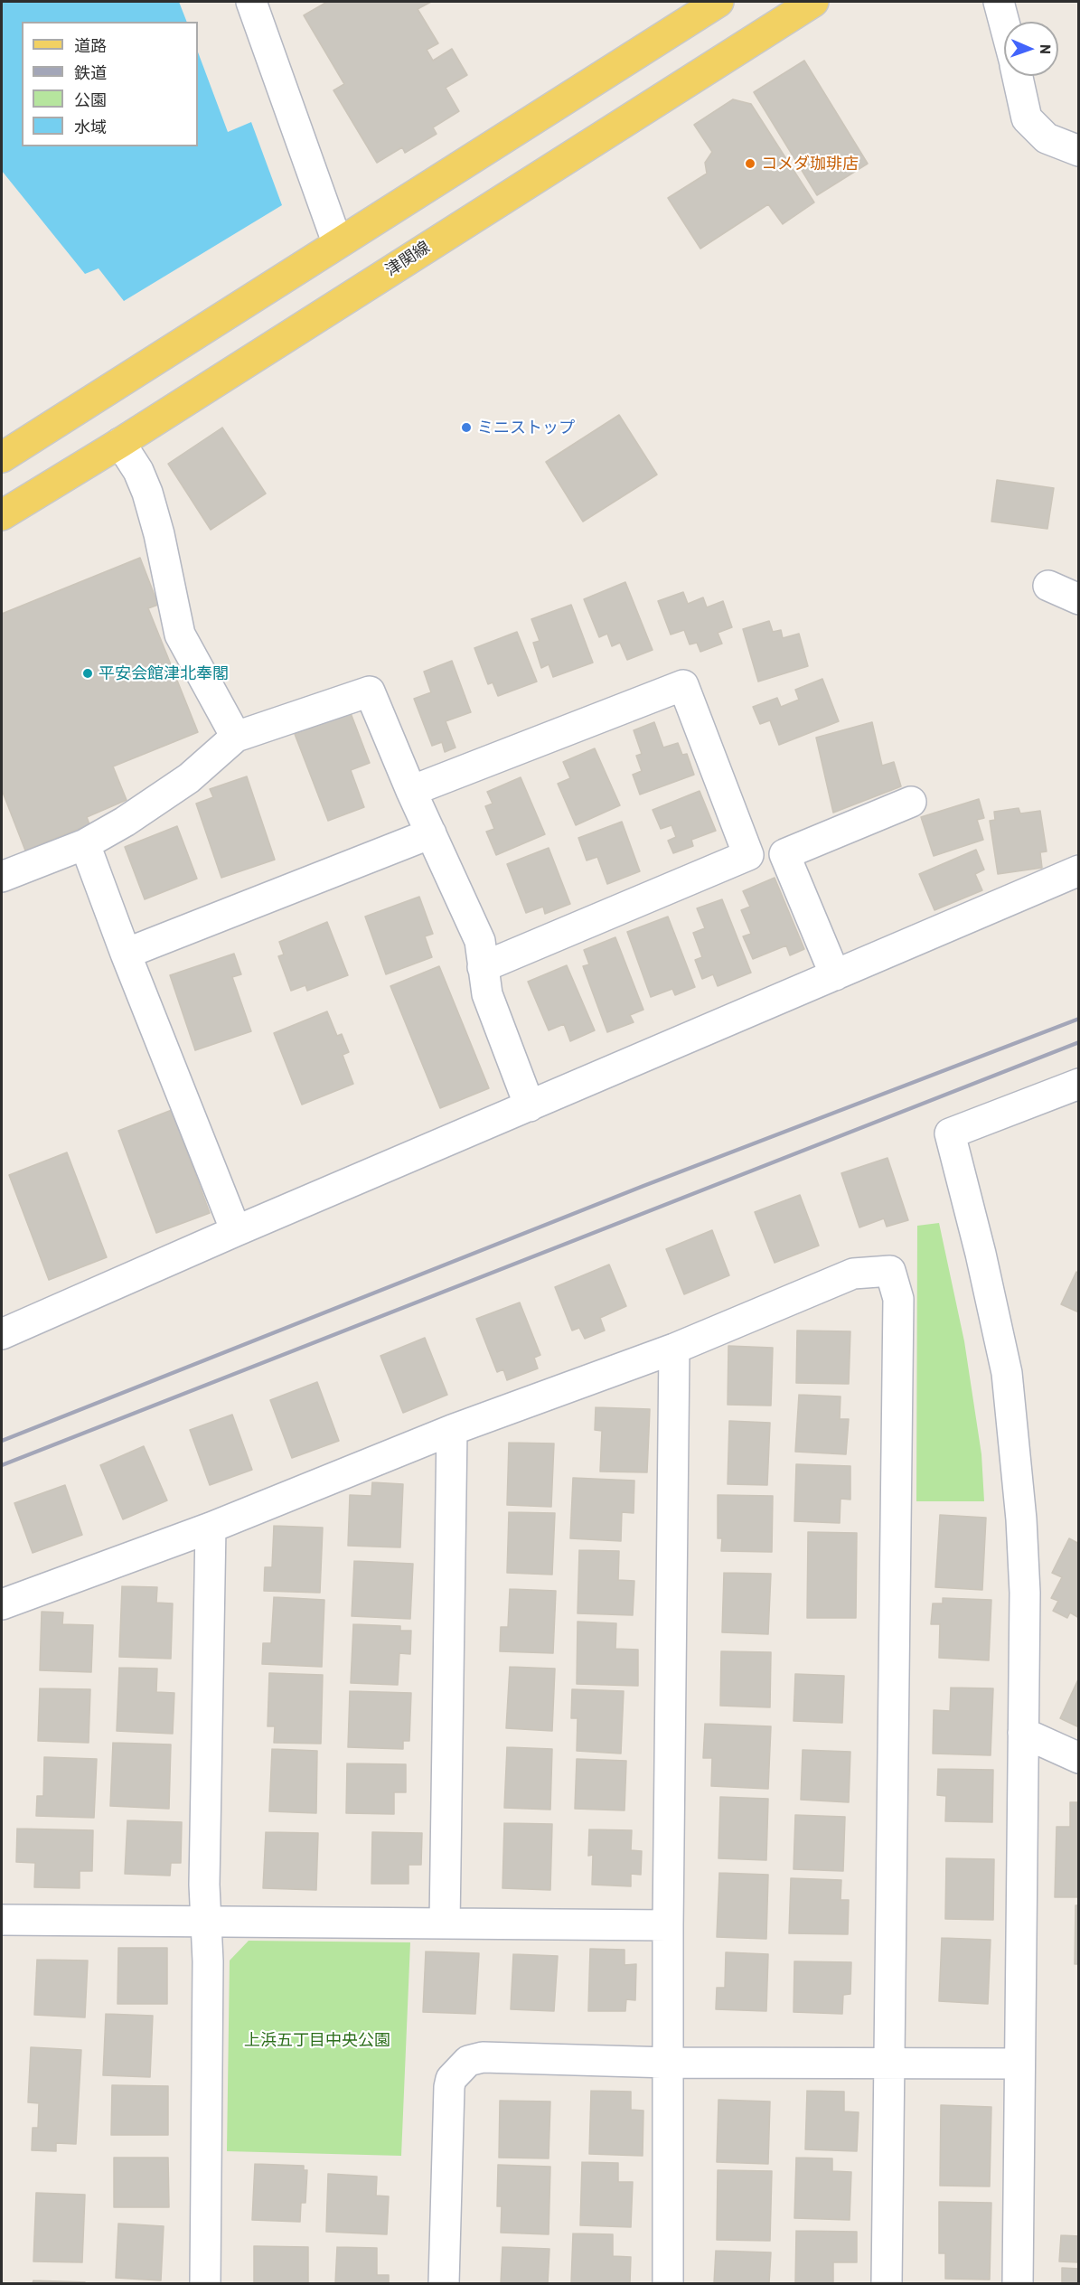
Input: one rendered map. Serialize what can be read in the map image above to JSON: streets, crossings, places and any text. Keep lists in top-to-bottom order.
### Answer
{
  "streets": {
    "main road": ["津関線"]
  },
  "parks": ["上浜五丁目中央公園"],
  "places": ["コメダ珈琲店", "ミニストップ", "平安会館津北奉閣"],
  "legend": [
    "道路",
    "鉄道",
    "公園",
    "水域"
  ],
  "north": "right"
}
